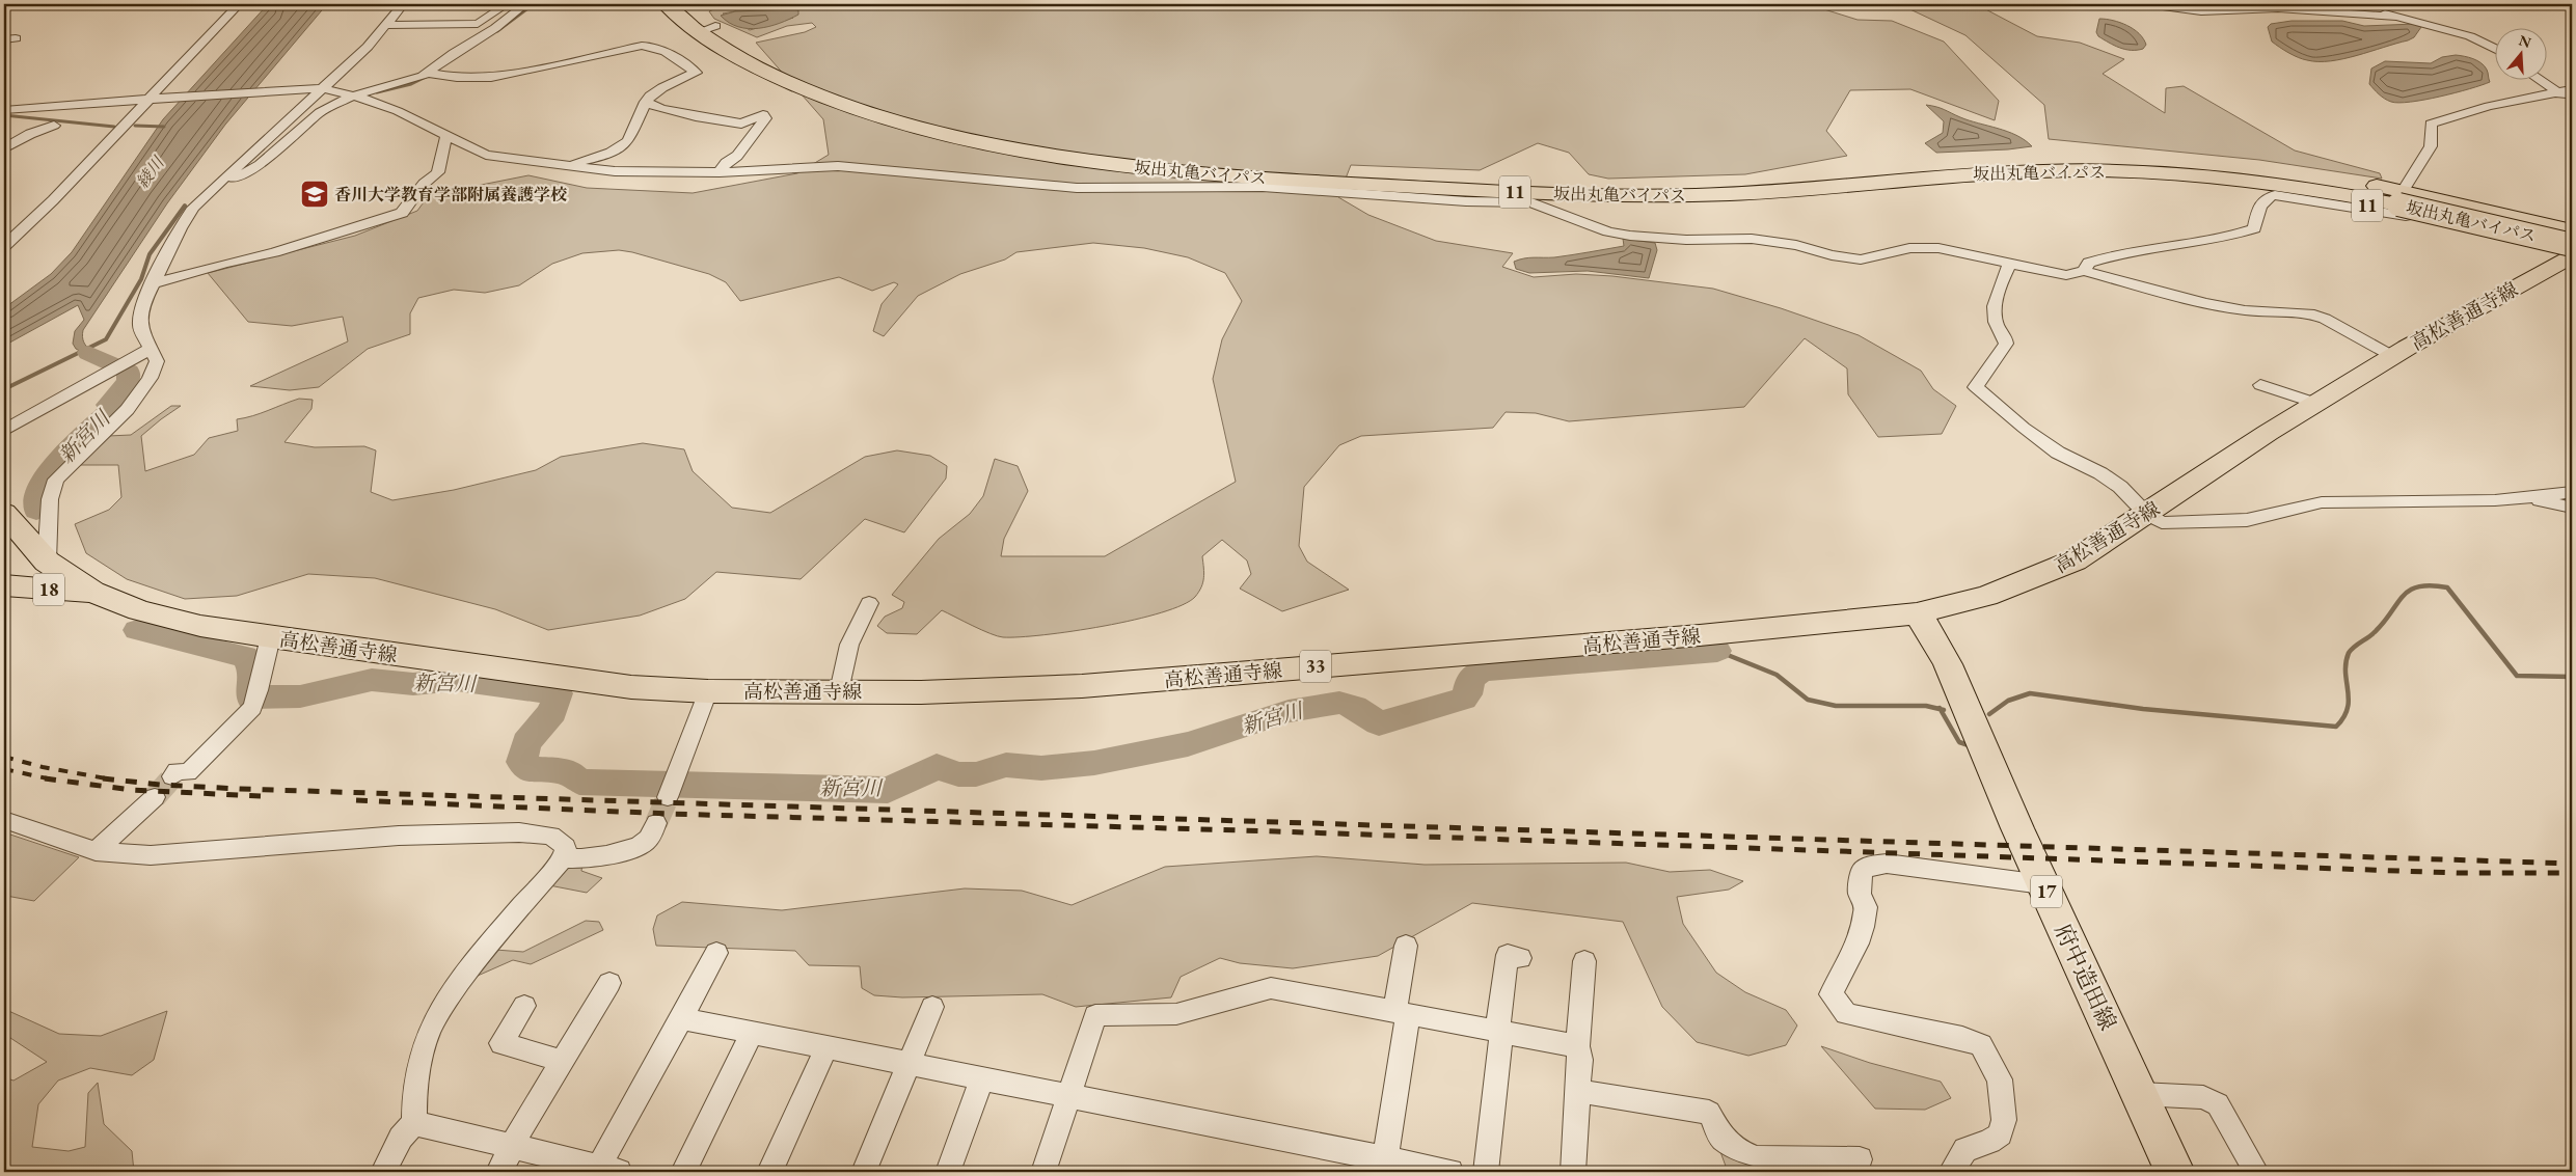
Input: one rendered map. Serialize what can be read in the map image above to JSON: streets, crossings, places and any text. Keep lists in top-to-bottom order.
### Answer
{
  "streets": {
    "main road": [
      "坂出丸亀バイパス",
      "11",
      "高松善通寺線",
      "18",
      "33",
      "17",
      "府中造田線"
    ]
  },
  "crossings": [
    ["坂出丸亀バイパス", "11"],
    ["高松善通寺線", "18"],
    ["高松善通寺線", "府中造田線"]
  ],
  "water": ["綾川", "新宮川"],
  "places": {
    "school or university": ["香川大学教育学部附属養護学校"]
  },
  "north": "top"
}
